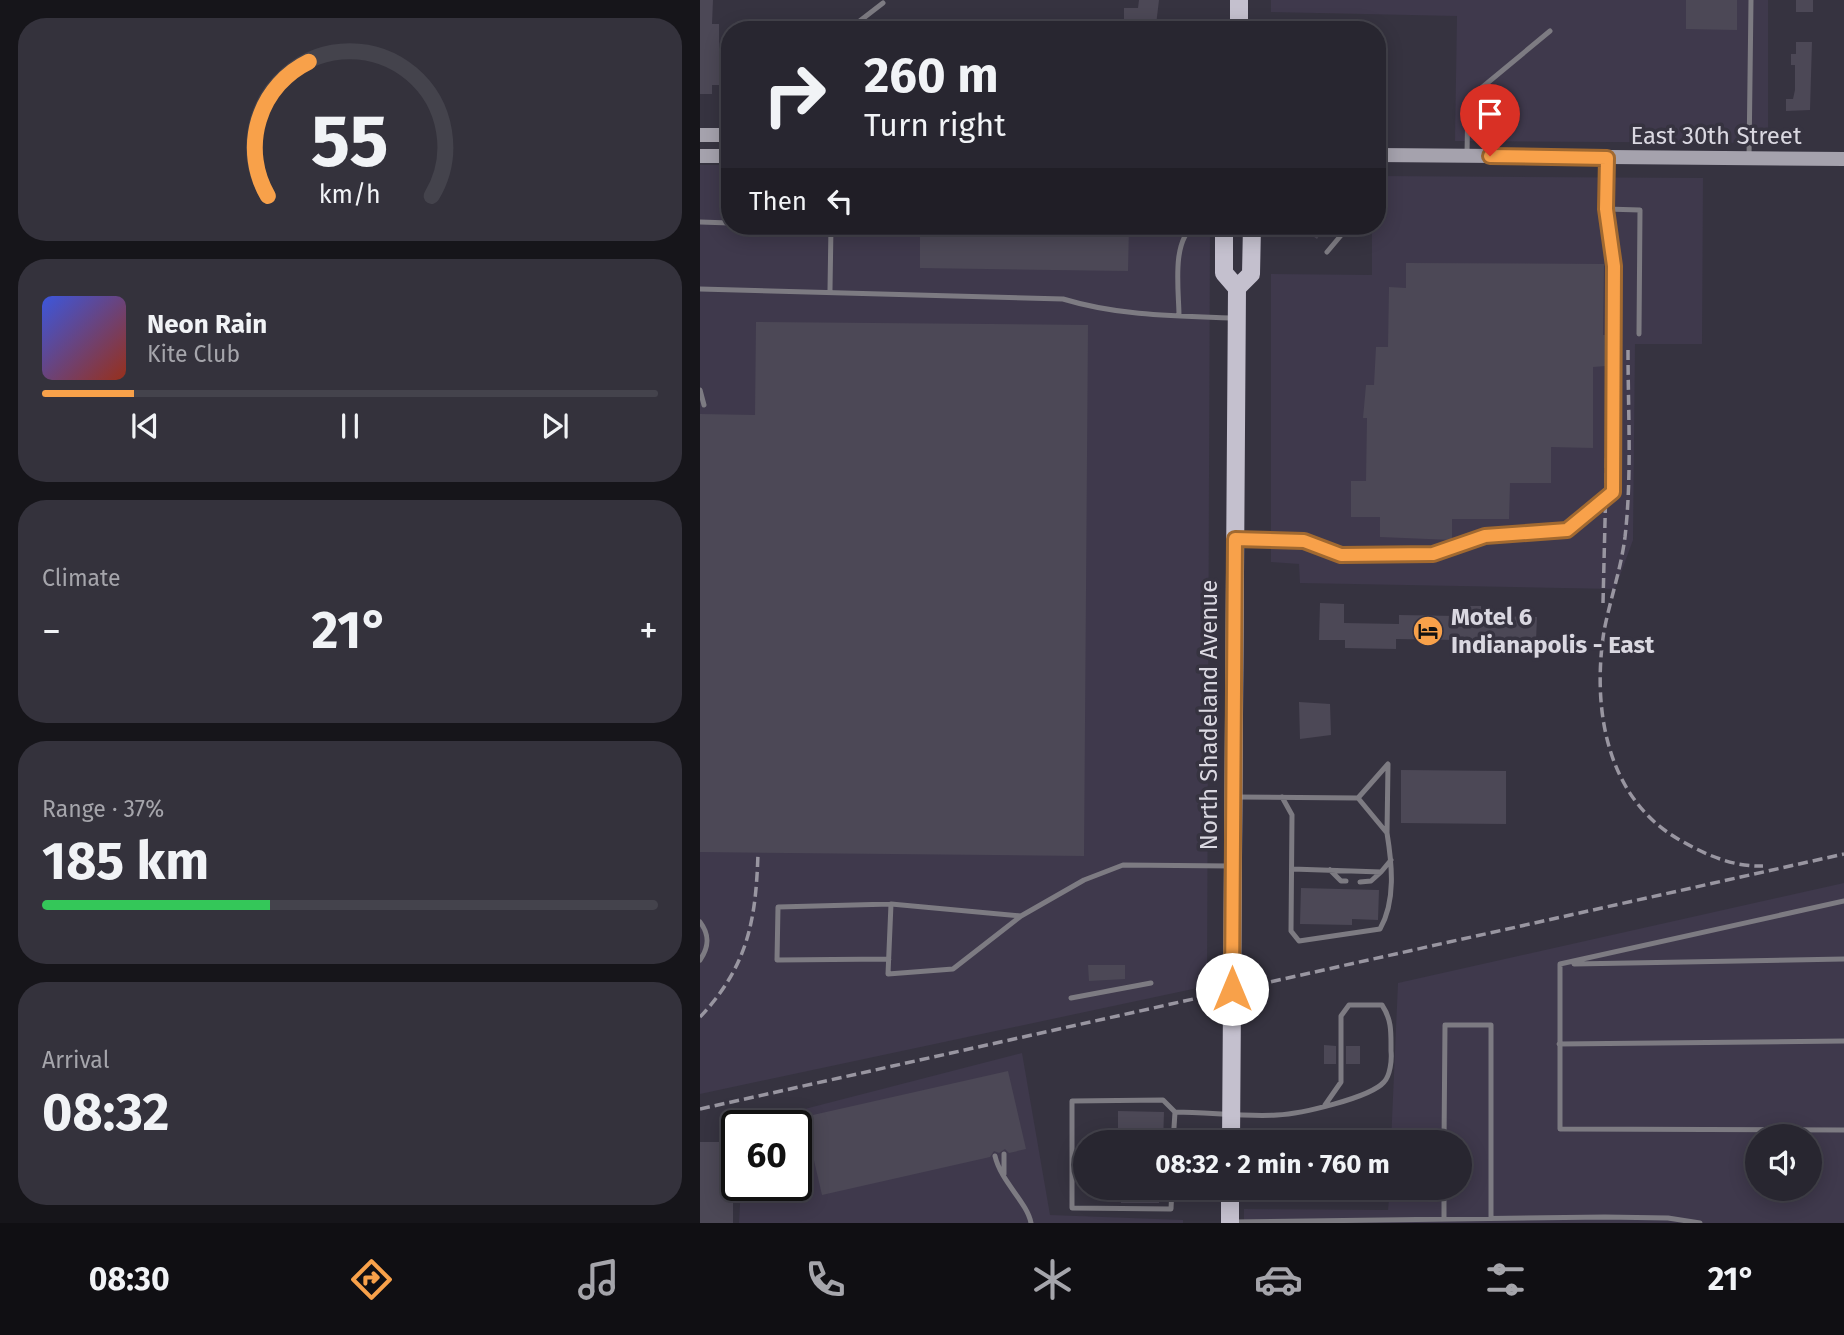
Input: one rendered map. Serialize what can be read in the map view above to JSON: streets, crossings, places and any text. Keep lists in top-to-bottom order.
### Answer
{
  "streets": {
    "main road": ["East 30th Street", "North Shadeland Avenue"]
  },
  "places": {
    "hotel": ["Motel 6 Indianapolis - East"]
  },
  "page": {
    "turn": ["260 m", "Turn right"],
    "then": "Then",
    "song": ["Neon Rain", "Kite Club"],
    "tile": [
      "Climate",
      ["Range · 37%", "185 km"],
      ["Arrival", "08:32"]
    ],
    "heat": ["−", "21°", "+"],
    "limit": "60",
    "trip": "08:32 · 2 min · 760 m",
    "tabs": ["08:30", "21°"],
    "gauge": ["55", "km/h"]
  }
}
